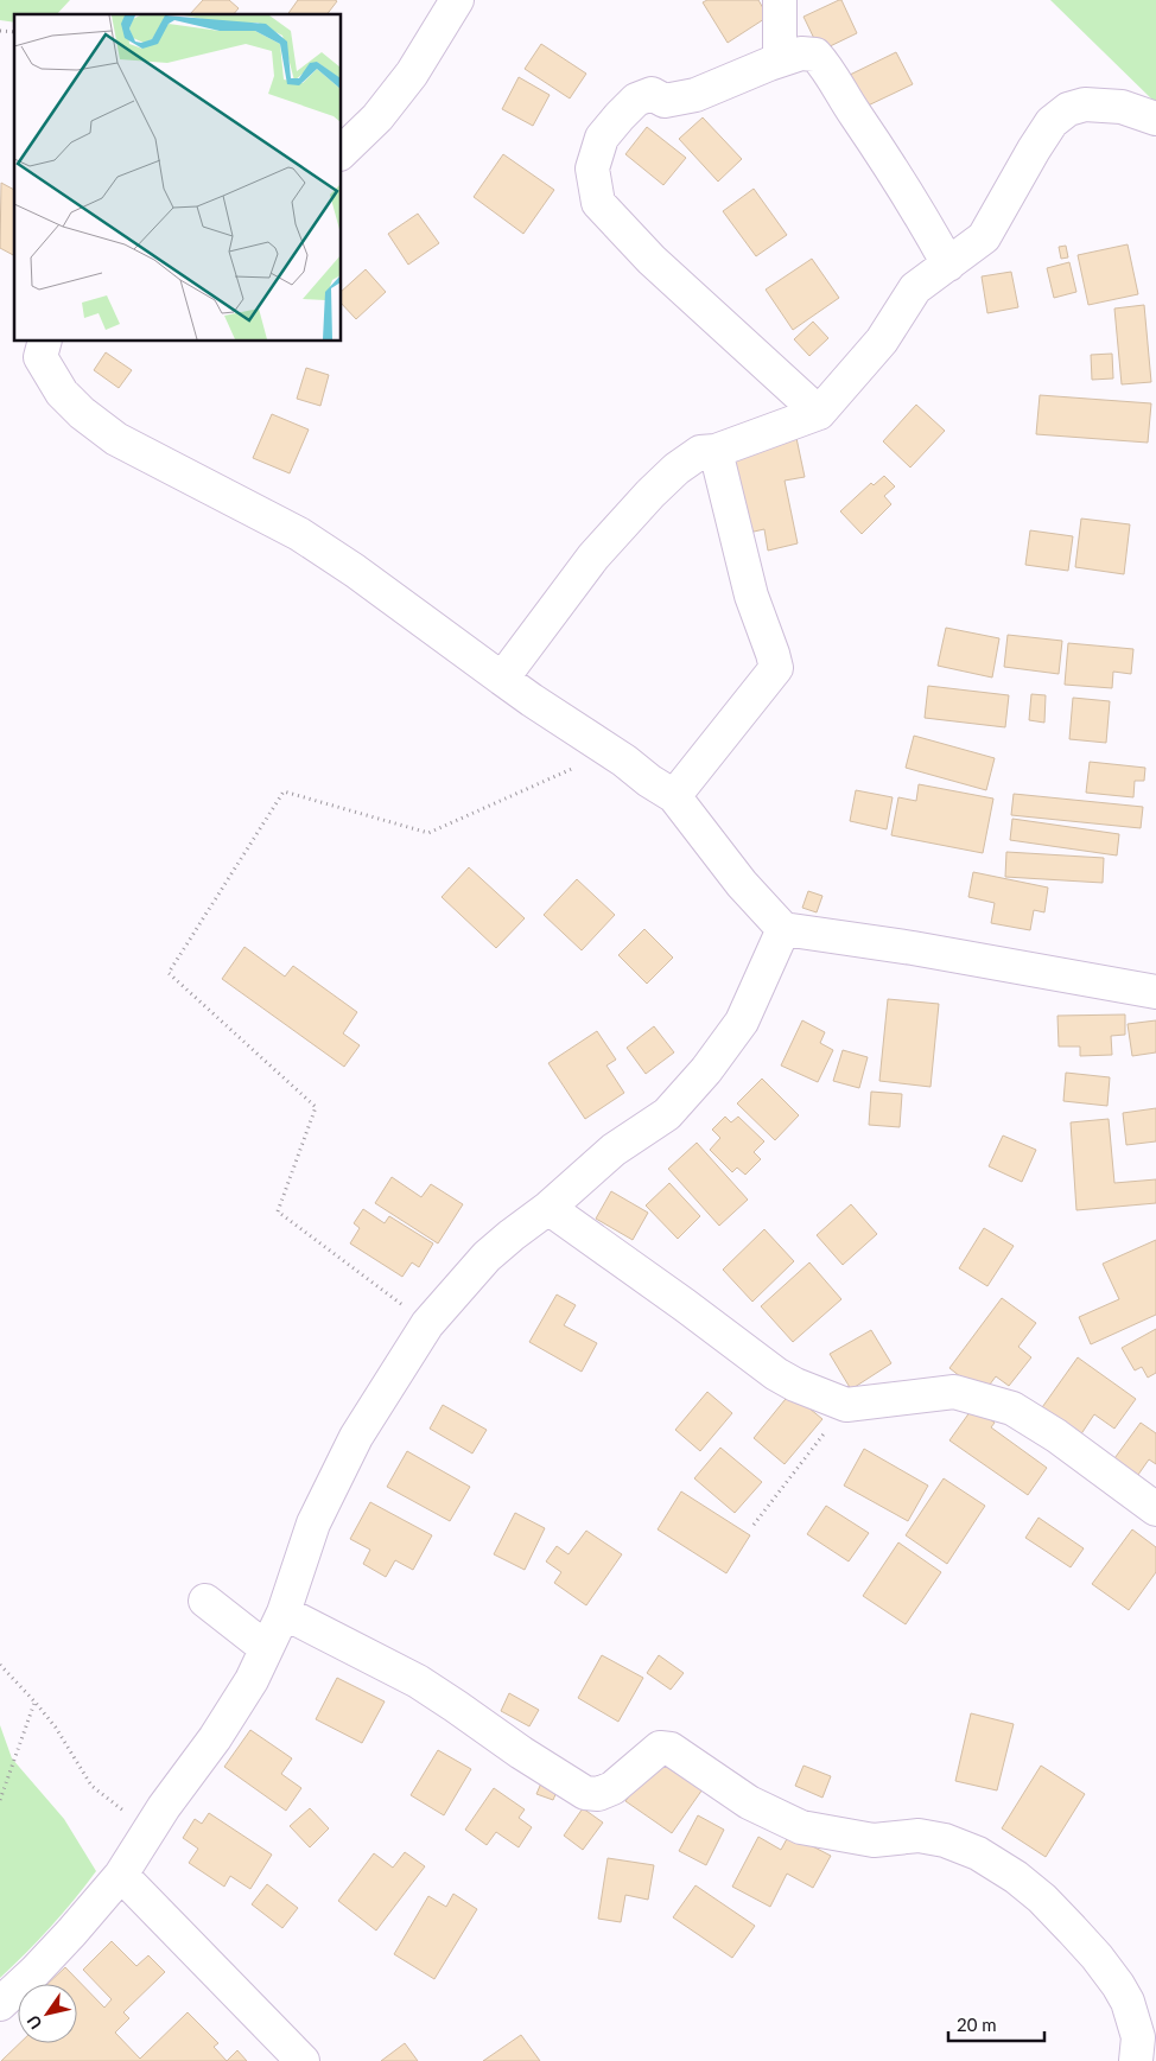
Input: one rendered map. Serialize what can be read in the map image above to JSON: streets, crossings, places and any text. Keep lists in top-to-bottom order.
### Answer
{
  "scale_bar": "20 m",
  "north": "bottom left"
}
